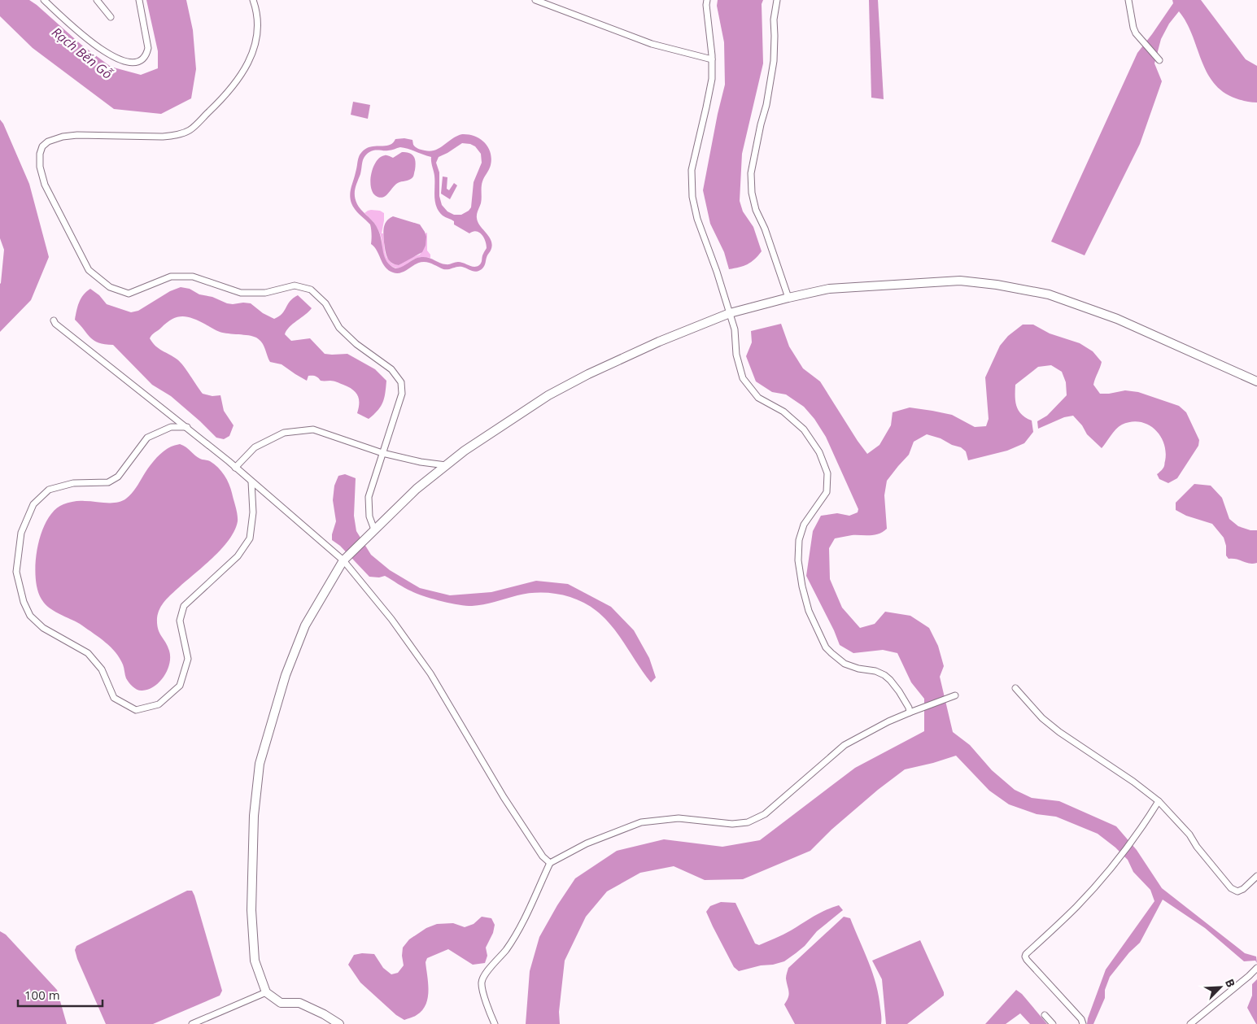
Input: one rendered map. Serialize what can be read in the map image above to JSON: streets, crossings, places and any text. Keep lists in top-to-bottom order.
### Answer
{
  "water": ["Rạch Bến Gỗ"],
  "scale_bar": "100 m",
  "north": "top right"
}
